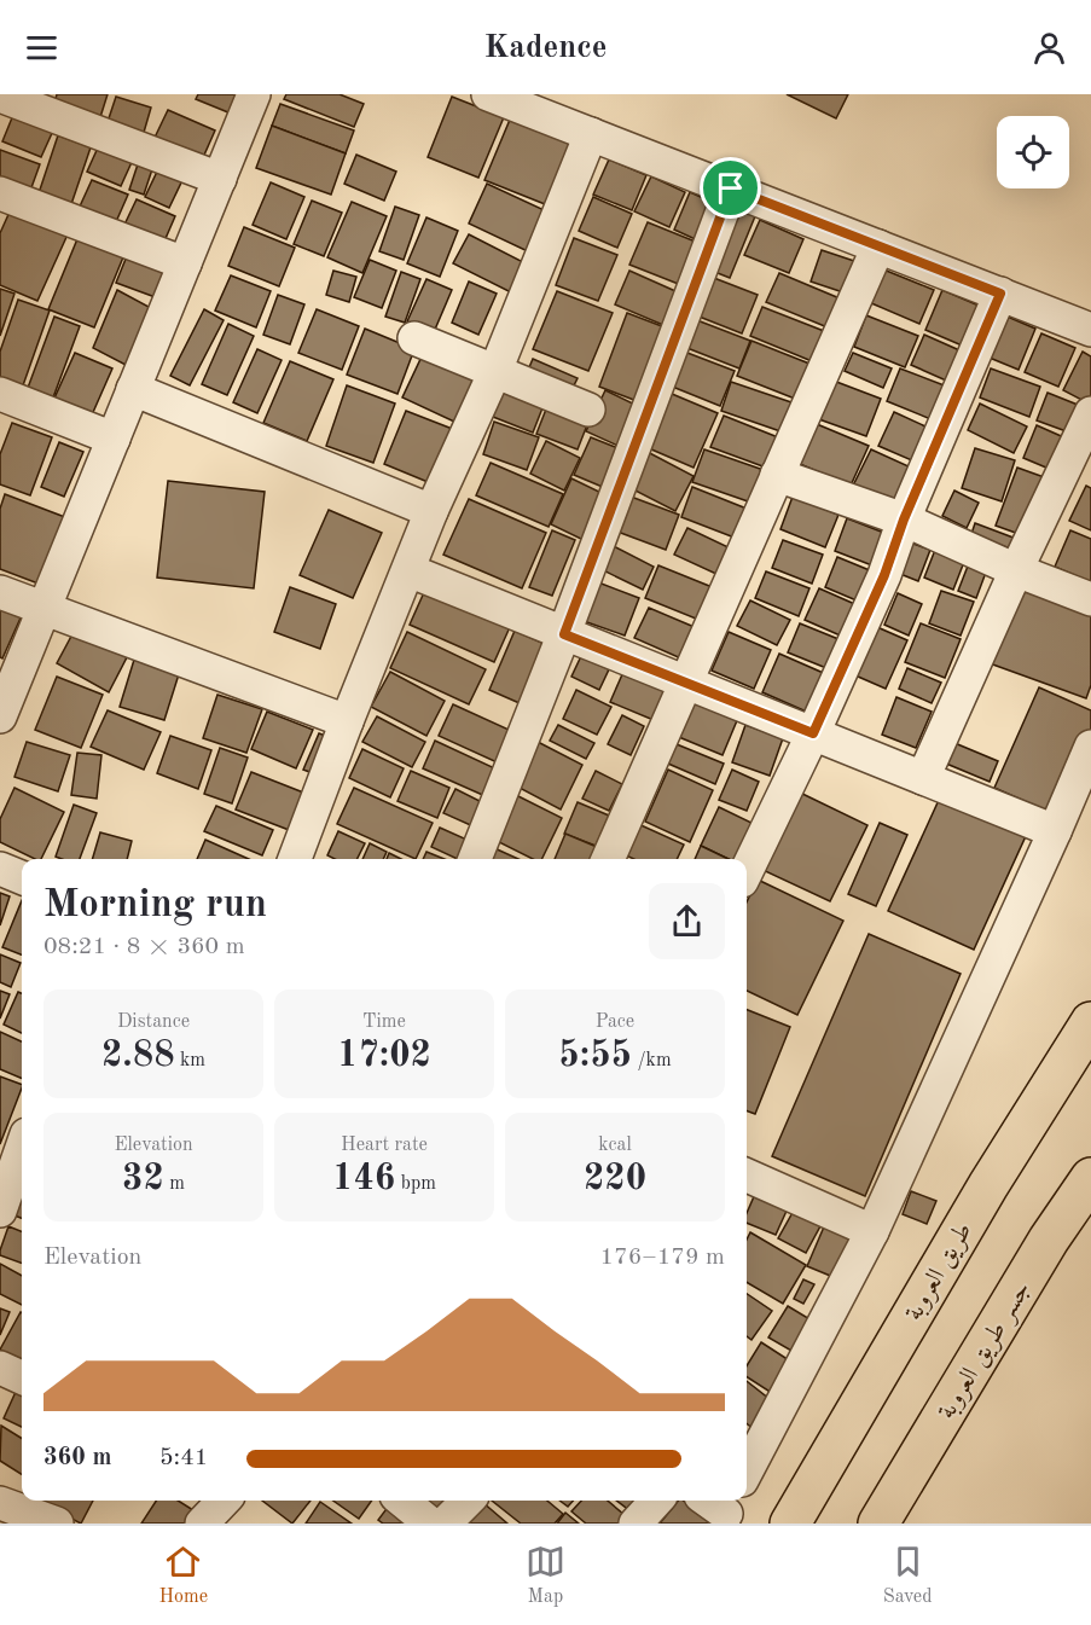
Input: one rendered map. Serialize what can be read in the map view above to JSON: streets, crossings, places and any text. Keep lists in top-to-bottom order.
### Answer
{
  "streets": {
    "highway": ["طريق العروبة", "جسر طريق العروبة"]
  },
  "page": {
    "header": "Kadence",
    "heading": ["Morning run", "08:21 · 8 × 360 m"],
    "stats": [
      ["Distance", "2.88 km"],
      ["Time", "17:02"],
      ["Pace", "5:55 /km"],
      ["Elevation", "32 m"],
      ["Heart rate", "146 bpm"],
      ["kcal", "220"]
    ],
    "chart": ["Elevation", "176–179 m"],
    "list": [
      {
        "name": "360 m",
        "note": "5:41"
      }
    ],
    "tabs": ["Home", "Map", "Saved"]
  }
}
